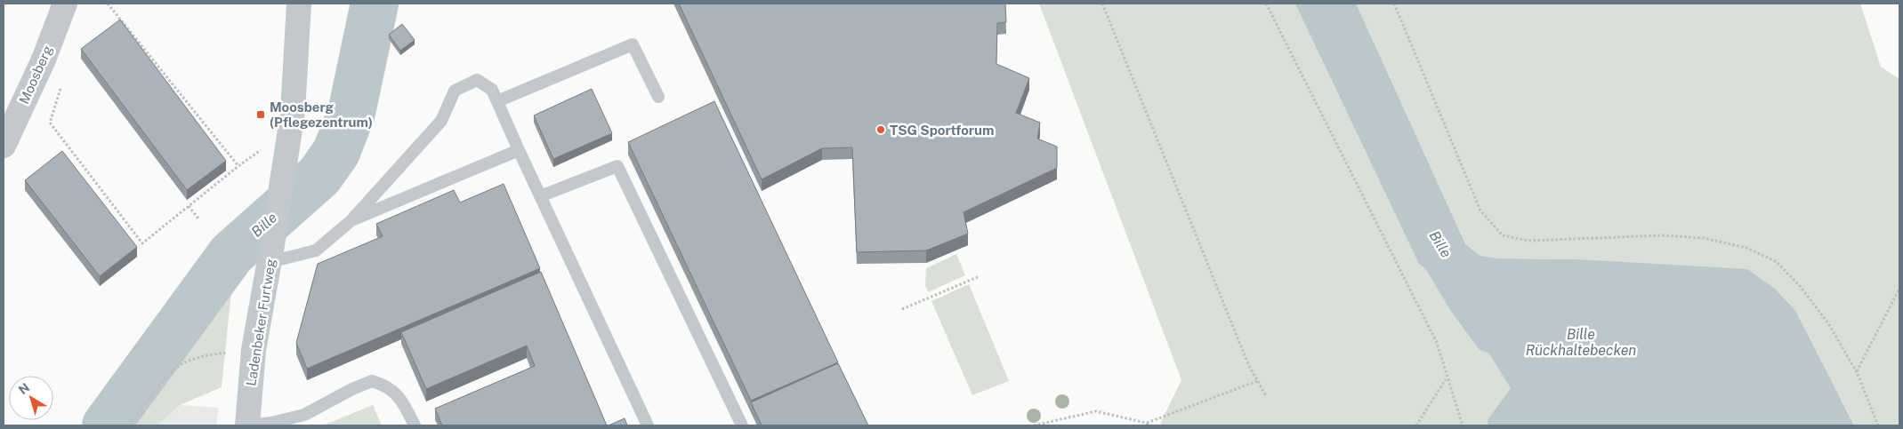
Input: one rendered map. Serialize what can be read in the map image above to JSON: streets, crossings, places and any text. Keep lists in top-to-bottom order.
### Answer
{
  "streets": {
    "street": ["Moosberg", "Ladenbeker Furtweg"]
  },
  "water": ["Bille", "Bille Rückhaltebecken"],
  "places": {
    "transit": ["Moosberg (Pflegezentrum)"],
    "other": ["TSG Sportforum"]
  },
  "north": "top left"
}
